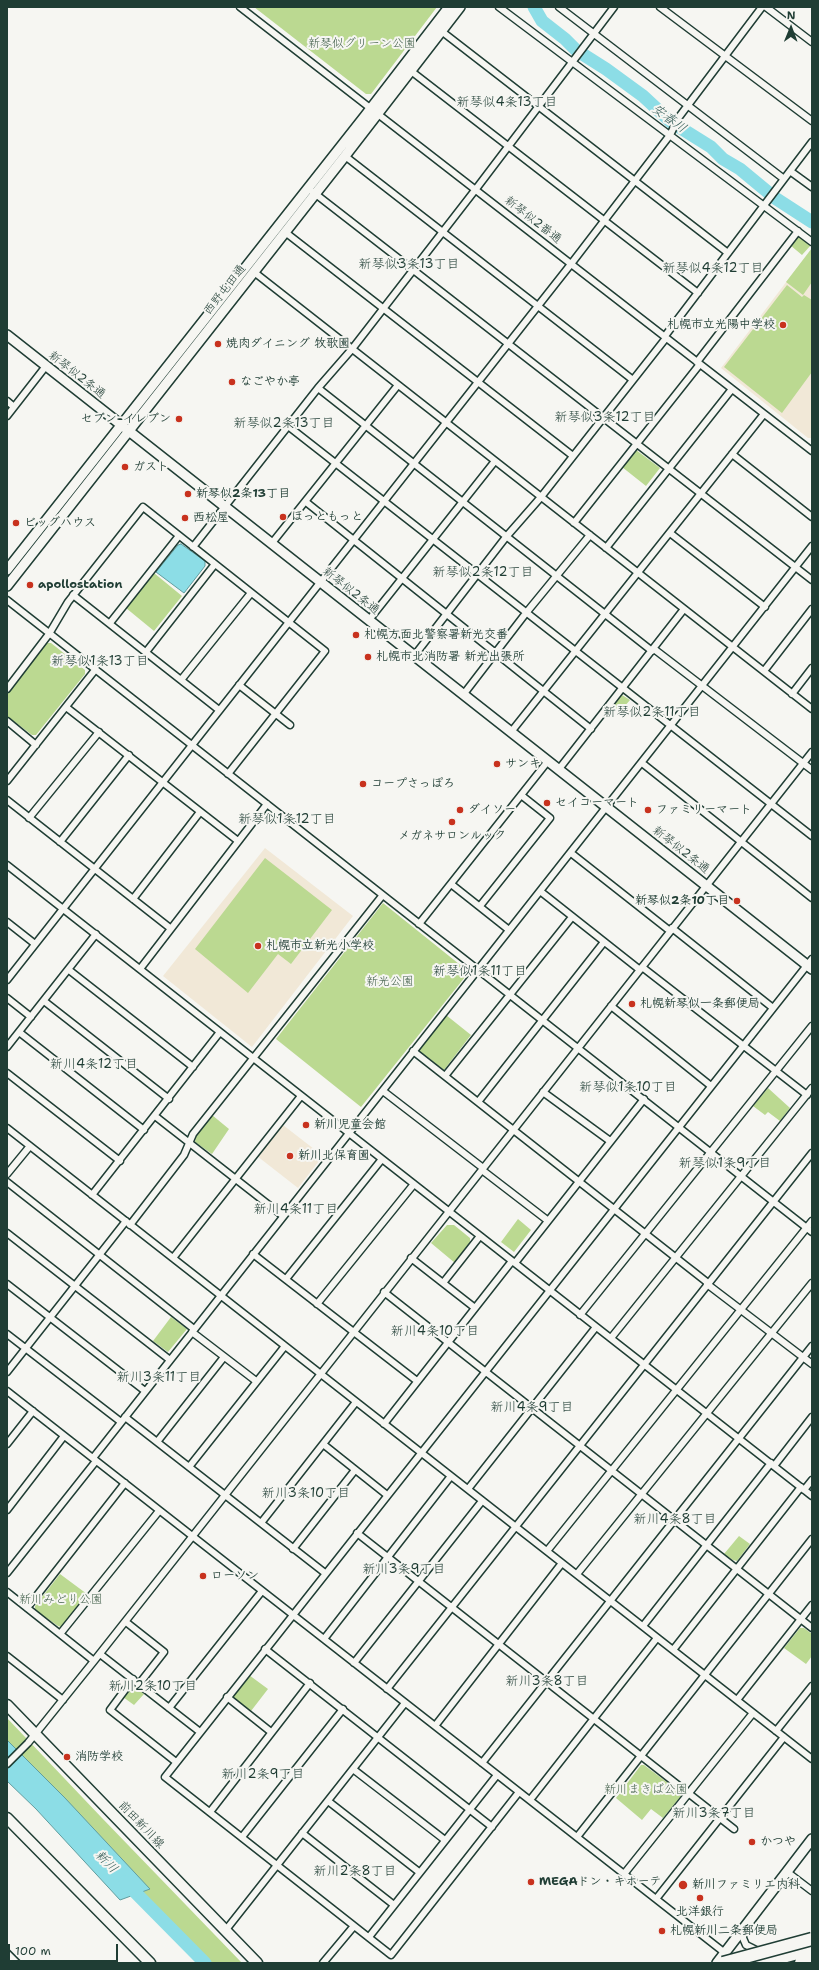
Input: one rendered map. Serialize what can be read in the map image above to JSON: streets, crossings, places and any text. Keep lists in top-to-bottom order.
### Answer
{
  "streets": {
    "main road": ["前田新川線"],
    "street": ["新琴似2番通", "西野屯田通", "新琴似2条通"]
  },
  "crossings": [
    ["新琴似2番通", "西野屯田通"],
    ["西野屯田通", "新琴似2条通"]
  ],
  "districts": [
    "新琴似4条13丁目",
    "新琴似3条13丁目",
    "新琴似4条12丁目",
    "新琴似3条12丁目",
    "新琴似2条13丁目",
    "新琴似2条12丁目",
    "新琴似1条13丁目",
    "新琴似2条11丁目",
    "新琴似1条12丁目",
    "新琴似1条11丁目",
    "新川4条12丁目",
    "新琴似1条10丁目",
    "新琴似1条9丁目",
    "新川4条11丁目",
    "新川4条10丁目",
    "新川3条11丁目",
    "新川4条9丁目",
    "新川3条10丁目",
    "新川4条8丁目",
    "新川3条9丁目",
    "新川3条8丁目",
    "新川2条10丁目",
    "新川2条9丁目",
    "新川3条7丁目",
    "新川2条8丁目"
  ],
  "water": ["安春川", "新川"],
  "parks": [
    "新琴似グリーン公園",
    "新光公園",
    "新川みどり公園",
    "新川まきば公園"
  ],
  "places": [
    "札幌市立光陽中学校",
    "焼肉ダイニング 牧歌園",
    "なごやか亭",
    "セブン-イレブン",
    "ガスト",
    "新琴似2条13丁目",
    "ほっともっと",
    "西松屋",
    "ビッグハウス",
    "apollostation",
    "札幌方面北警察署新光交番",
    "札幌市北消防署 新光出張所",
    "サンキ",
    "コープさっぽろ",
    "セイコーマート",
    "ダイソー",
    "ファミリーマート",
    "メガネサロンルック",
    "新琴似2条10丁目",
    "札幌市立新光小学校",
    "札幌新琴似一条郵便局",
    "新川児童会館",
    "新川北保育園",
    "ローソン",
    "消防学校",
    "かつや",
    "MEGAドン・キホーテ",
    "新川ファミリエ内科",
    "北洋銀行",
    "札幌新川二条郵便局"
  ],
  "scale_bar": "100 m",
  "north": "top"
}
